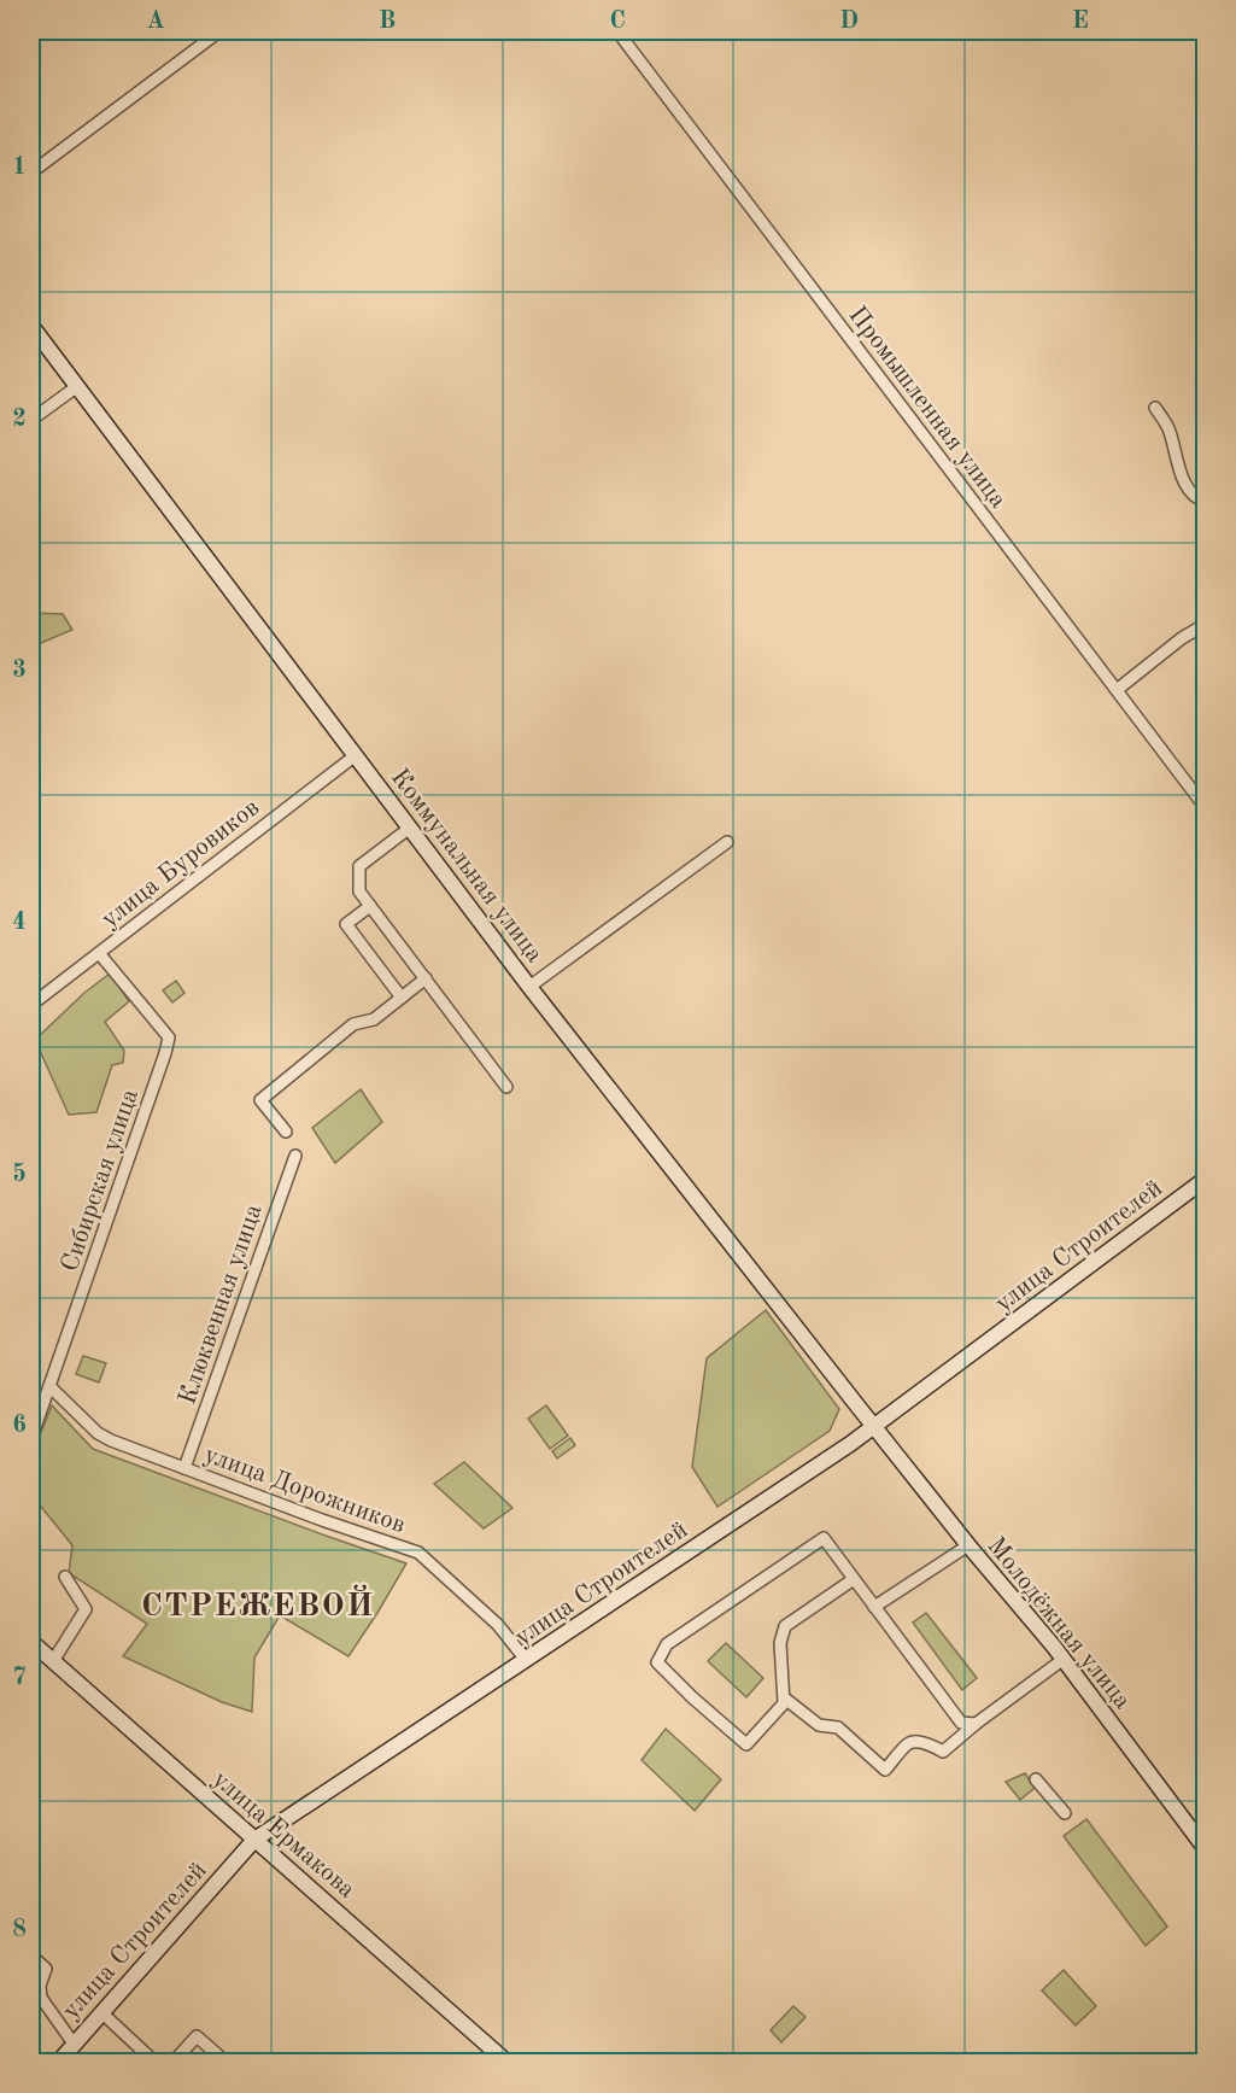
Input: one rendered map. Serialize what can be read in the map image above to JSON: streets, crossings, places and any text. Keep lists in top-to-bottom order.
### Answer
{
  "streets": {
    "main road": [
      "Коммунальная улица",
      "улица Строителей",
      "Молодёжная улица",
      "улица Ермакова"
    ],
    "street": [
      "Промышленная улица",
      "улица Буровиков",
      "Сибирская улица",
      "Клюквенная улица",
      "улица Дорожников"
    ]
  },
  "crossings": [
    ["улица Буровиков", "Коммунальная улица"],
    ["улица Буровиков", "Сибирская улица"],
    ["Коммунальная улица", "улица Строителей"],
    ["Коммунальная улица", "Молодёжная улица"],
    ["Сибирская улица", "улица Дорожников"],
    ["улица Строителей", "улица Дорожников"],
    ["улица Строителей", "Молодёжная улица"],
    ["улица Строителей", "улица Ермакова"],
    ["Клюквенная улица", "улица Дорожников"]
  ],
  "districts": ["СТРЕЖЕВОЙ"],
  "grid": {
    "columns": [
      "A",
      "B",
      "C",
      "D",
      "E"
    ],
    "rows": [
      "1",
      "2",
      "3",
      "4",
      "5",
      "6",
      "7",
      "8"
    ]
  }
}
